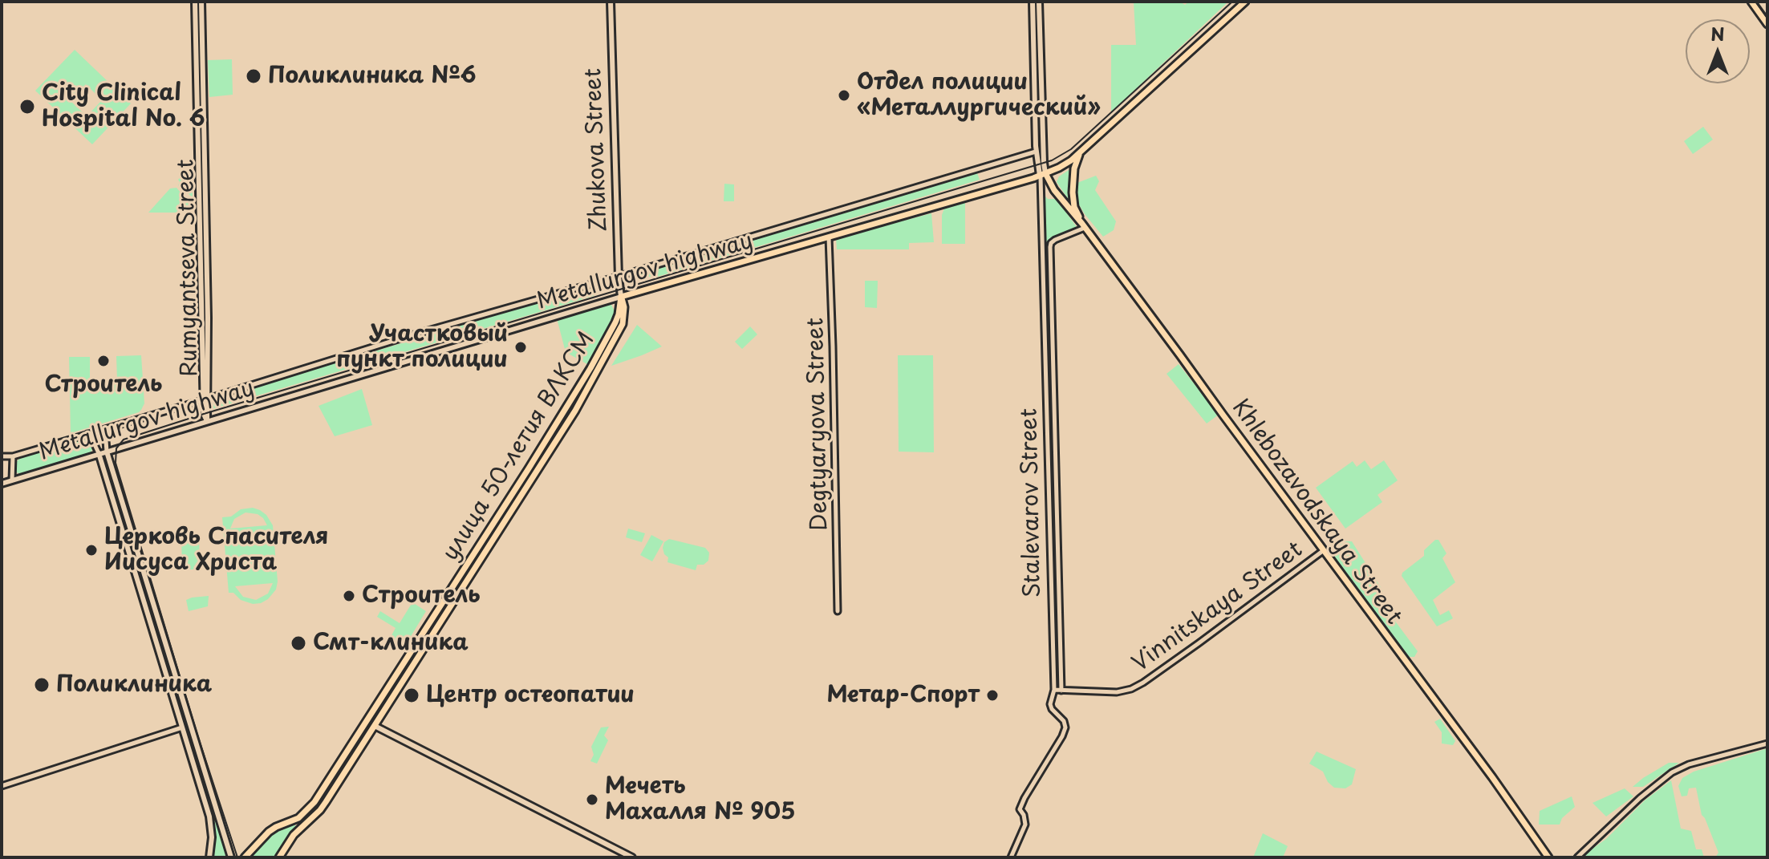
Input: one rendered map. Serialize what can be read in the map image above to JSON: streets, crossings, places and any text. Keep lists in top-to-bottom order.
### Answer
{
  "streets": {
    "main road": [
      "Zhukova Street",
      "Rumyantseva Street",
      "Metallurgov highway",
      "улица 50-летия ВЛКСМ",
      "Stalevarov Street",
      "Khlebozavodskaya Street"
    ],
    "street": ["Degtyaryova Street", "Vinnitskaya Street"]
  },
  "crossings": [
    ["Zhukova Street", "Metallurgov highway"],
    ["Zhukova Street", "улица 50-летия ВЛКСМ"],
    ["Rumyantseva Street", "Metallurgov highway"],
    ["Metallurgov highway", "Degtyaryova Street"],
    ["Metallurgov highway", "улица 50-летия ВЛКСМ"],
    ["Metallurgov highway", "Stalevarov Street"],
    ["Metallurgov highway", "Khlebozavodskaya Street"],
    ["Stalevarov Street", "Khlebozavodskaya Street"],
    ["Stalevarov Street", "Vinnitskaya Street"],
    ["Khlebozavodskaya Street", "Vinnitskaya Street"]
  ],
  "places": [
    "Поликлиника №6",
    "Отдел полиции «Металлургический»",
    "City Clinical Hospital No. 6",
    "Участковый пункт полиции",
    "Строитель",
    "Церковь Спасителя Иисуса Христа",
    "Cтроитель",
    "Смт-клиника",
    "Поликлиника",
    "Центр остеопатии",
    "Метар-Спорт",
    "Мечеть Махалля № 905"
  ],
  "north": "top"
}
